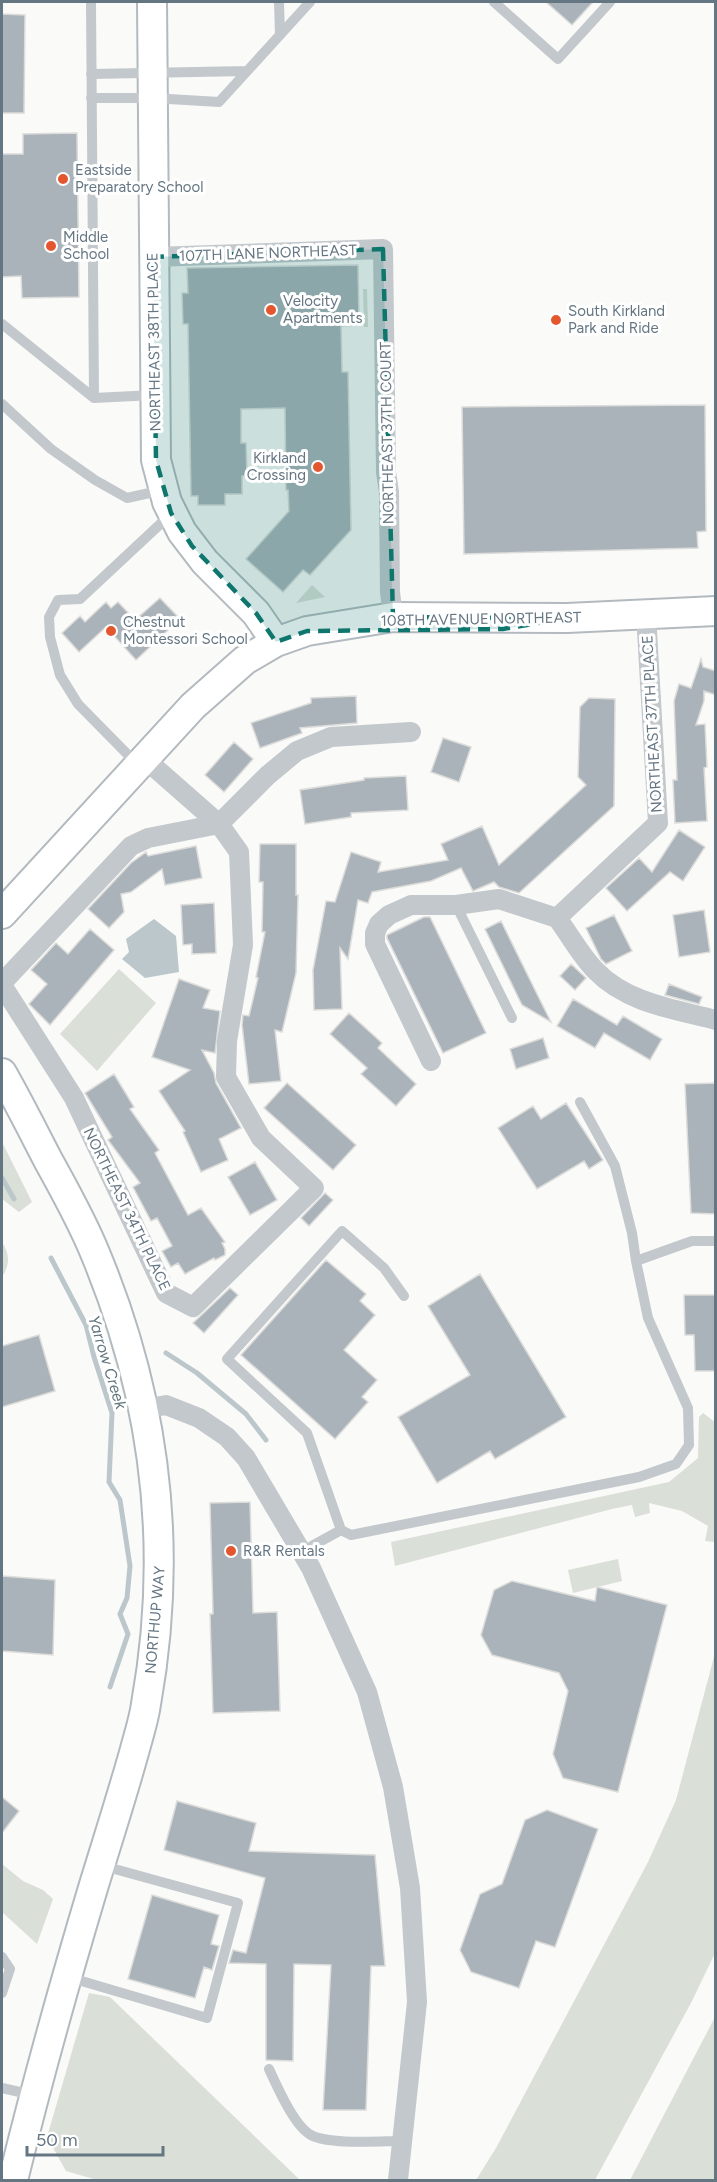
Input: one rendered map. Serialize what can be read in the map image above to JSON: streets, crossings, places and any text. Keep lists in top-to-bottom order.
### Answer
{
  "streets": {
    "main road": ["NORTHEAST 38TH PLACE", "108TH AVENUE NORTHEAST", "NORTHUP WAY"],
    "street": [
      "107TH LANE NORTHEAST",
      "NORTHEAST 37TH COURT",
      "NORTHEAST 37TH PLACE",
      "NORTHEAST 34TH PLACE"
    ]
  },
  "crossings": [
    ["107TH LANE NORTHEAST", "NORTHEAST 38TH PLACE"],
    ["107TH LANE NORTHEAST", "NORTHEAST 37TH COURT"],
    ["NORTHEAST 38TH PLACE", "108TH AVENUE NORTHEAST"],
    ["NORTHEAST 37TH COURT", "108TH AVENUE NORTHEAST"],
    ["108TH AVENUE NORTHEAST", "NORTHEAST 37TH PLACE"]
  ],
  "water": ["Yarrow Creek"],
  "places": [
    "Eastside Preparatory School",
    "Middle School",
    "Velocity Apartments",
    "South Kirkland Park and Ride",
    "Kirkland Crossing",
    "Chestnut Montessori School",
    "R&R Rentals"
  ],
  "scale_bar": "50 m"
}
